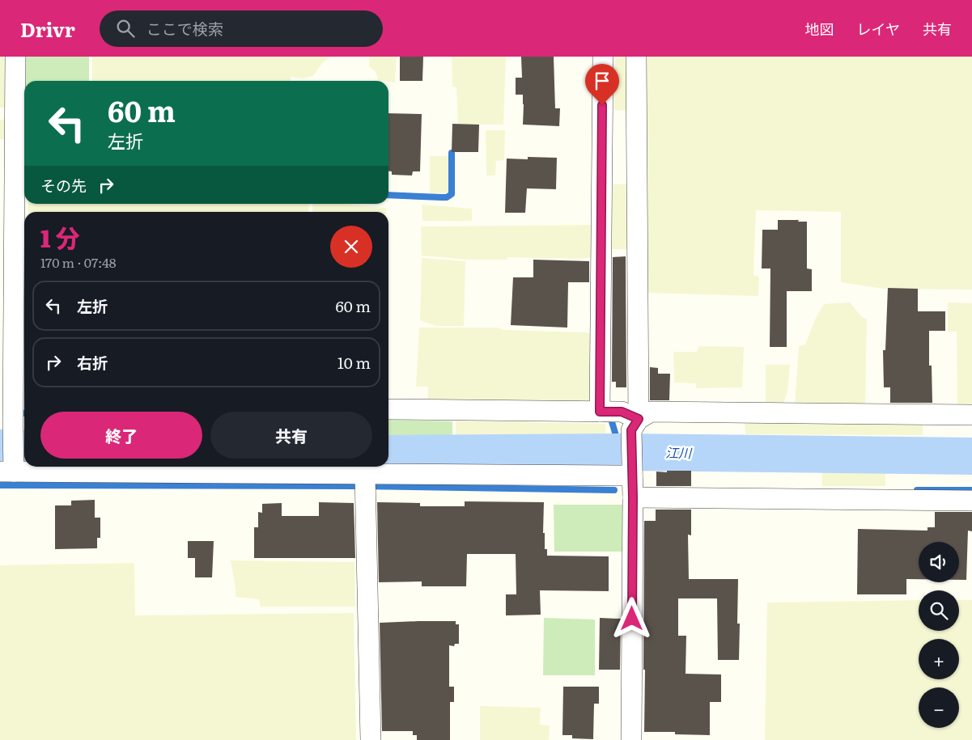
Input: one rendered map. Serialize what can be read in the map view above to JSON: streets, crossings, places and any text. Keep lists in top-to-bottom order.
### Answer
{
  "water": ["江川"],
  "page": {
    "header": "Drivr",
    "search": "ここで検索",
    "nav": ["地図", "レイヤ", "共有"],
    "turn": ["60 m", "左折"],
    "then": "その先",
    "heading": ["1 分", "170 m · 07:48"],
    "list": [
      {
        "name": "左折",
        "value": "60 m"
      },
      {
        "name": "右折",
        "value": "10 m"
      }
    ],
    "buttons": ["終了", "共有"],
    "map_buttons": ["+", "−"]
  }
}
